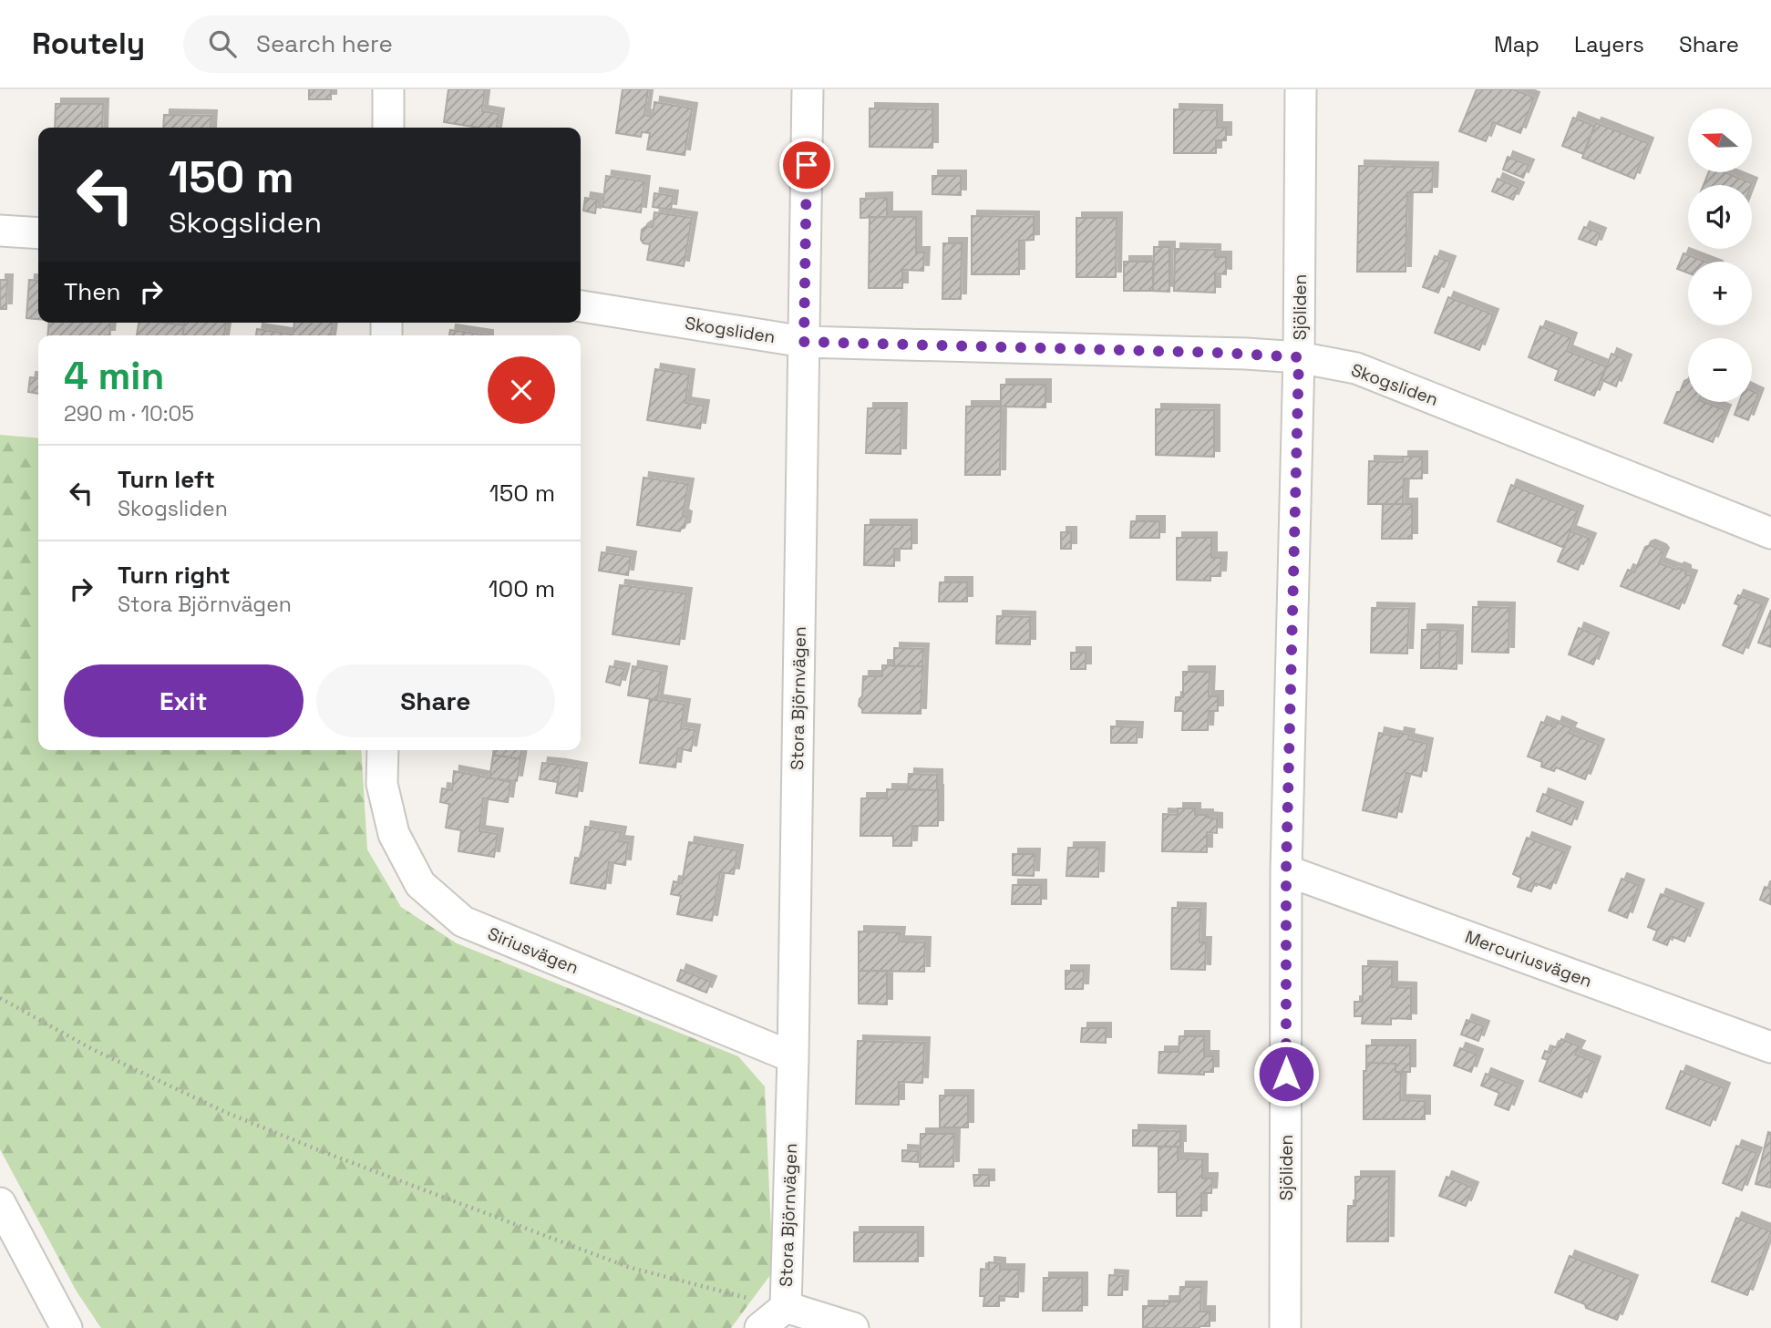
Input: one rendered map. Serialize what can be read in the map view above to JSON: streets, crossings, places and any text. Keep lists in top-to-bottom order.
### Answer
{
  "streets": {
    "street": [
      "Sjöliden",
      "Skogsliden",
      "Stora Björnvägen",
      "Siriusvägen",
      "Mercuriusvägen"
    ]
  },
  "crossings": [
    ["Sjöliden", "Skogsliden"],
    ["Sjöliden", "Mercuriusvägen"],
    ["Skogsliden", "Stora Björnvägen"],
    ["Stora Björnvägen", "Siriusvägen"]
  ],
  "north": "left",
  "page": {
    "header": "Routely",
    "search": "Search here",
    "nav": ["Map", "Layers", "Share"],
    "map_buttons": ["+", "−"],
    "turn": ["150 m", "Skogsliden"],
    "then": "Then",
    "heading": ["4 min", "290 m · 10:05"],
    "list": [
      {
        "name": "Turn left",
        "note": "Skogsliden",
        "value": "150 m"
      },
      {
        "name": "Turn right",
        "note": "Stora Björnvägen",
        "value": "100 m"
      }
    ],
    "buttons": ["Exit", "Share"]
  }
}
